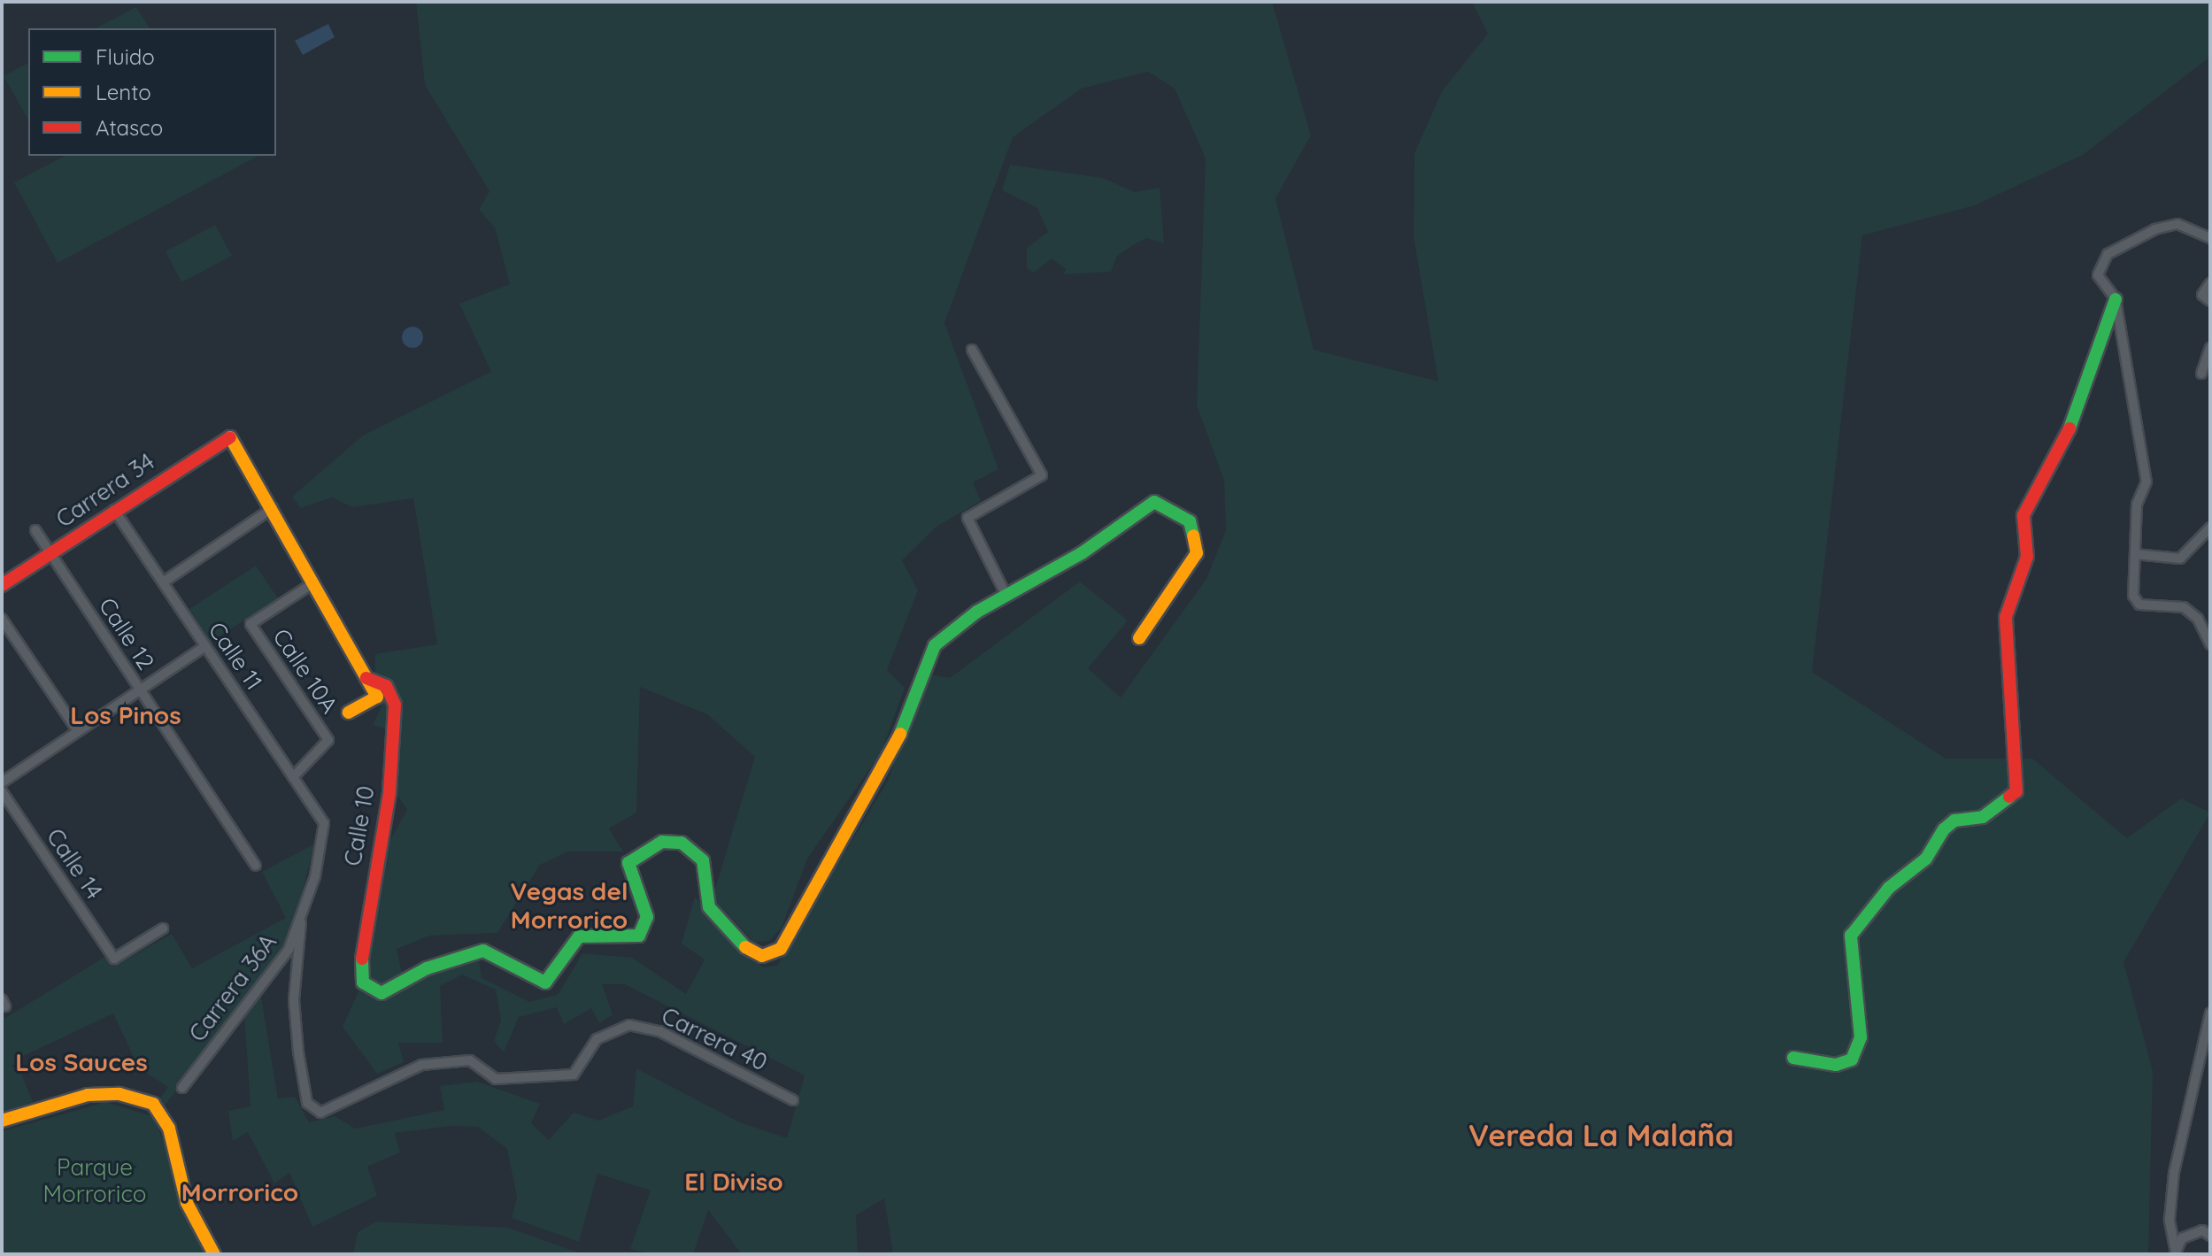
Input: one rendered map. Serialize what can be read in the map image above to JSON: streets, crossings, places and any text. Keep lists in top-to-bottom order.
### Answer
{
  "streets": {
    "main road": ["Carrera 34", "Calle 10"],
    "street": [
      "Calle 12",
      "Calle 11",
      "Calle 10A",
      "Calle 14",
      "Carrera 36A",
      "Carrera 40"
    ]
  },
  "crossings": [
    ["Carrera 34", "Calle 12"],
    ["Carrera 34", "Calle 11"],
    ["Carrera 34", "Calle 10"],
    ["Calle 11", "Calle 10A"],
    ["Calle 11", "Carrera 36A"],
    ["Calle 10A", "Calle 10"],
    ["Carrera 36A", "Carrera 40"]
  ],
  "districts": [
    "Los Pinos",
    "Vegas del Morrorico",
    "Los Sauces",
    "Vereda La Malaña",
    "El Diviso",
    "Morrorico"
  ],
  "parks": ["Parque Morrorico"],
  "legend": ["Fluido", "Lento", "Atasco"]
}
